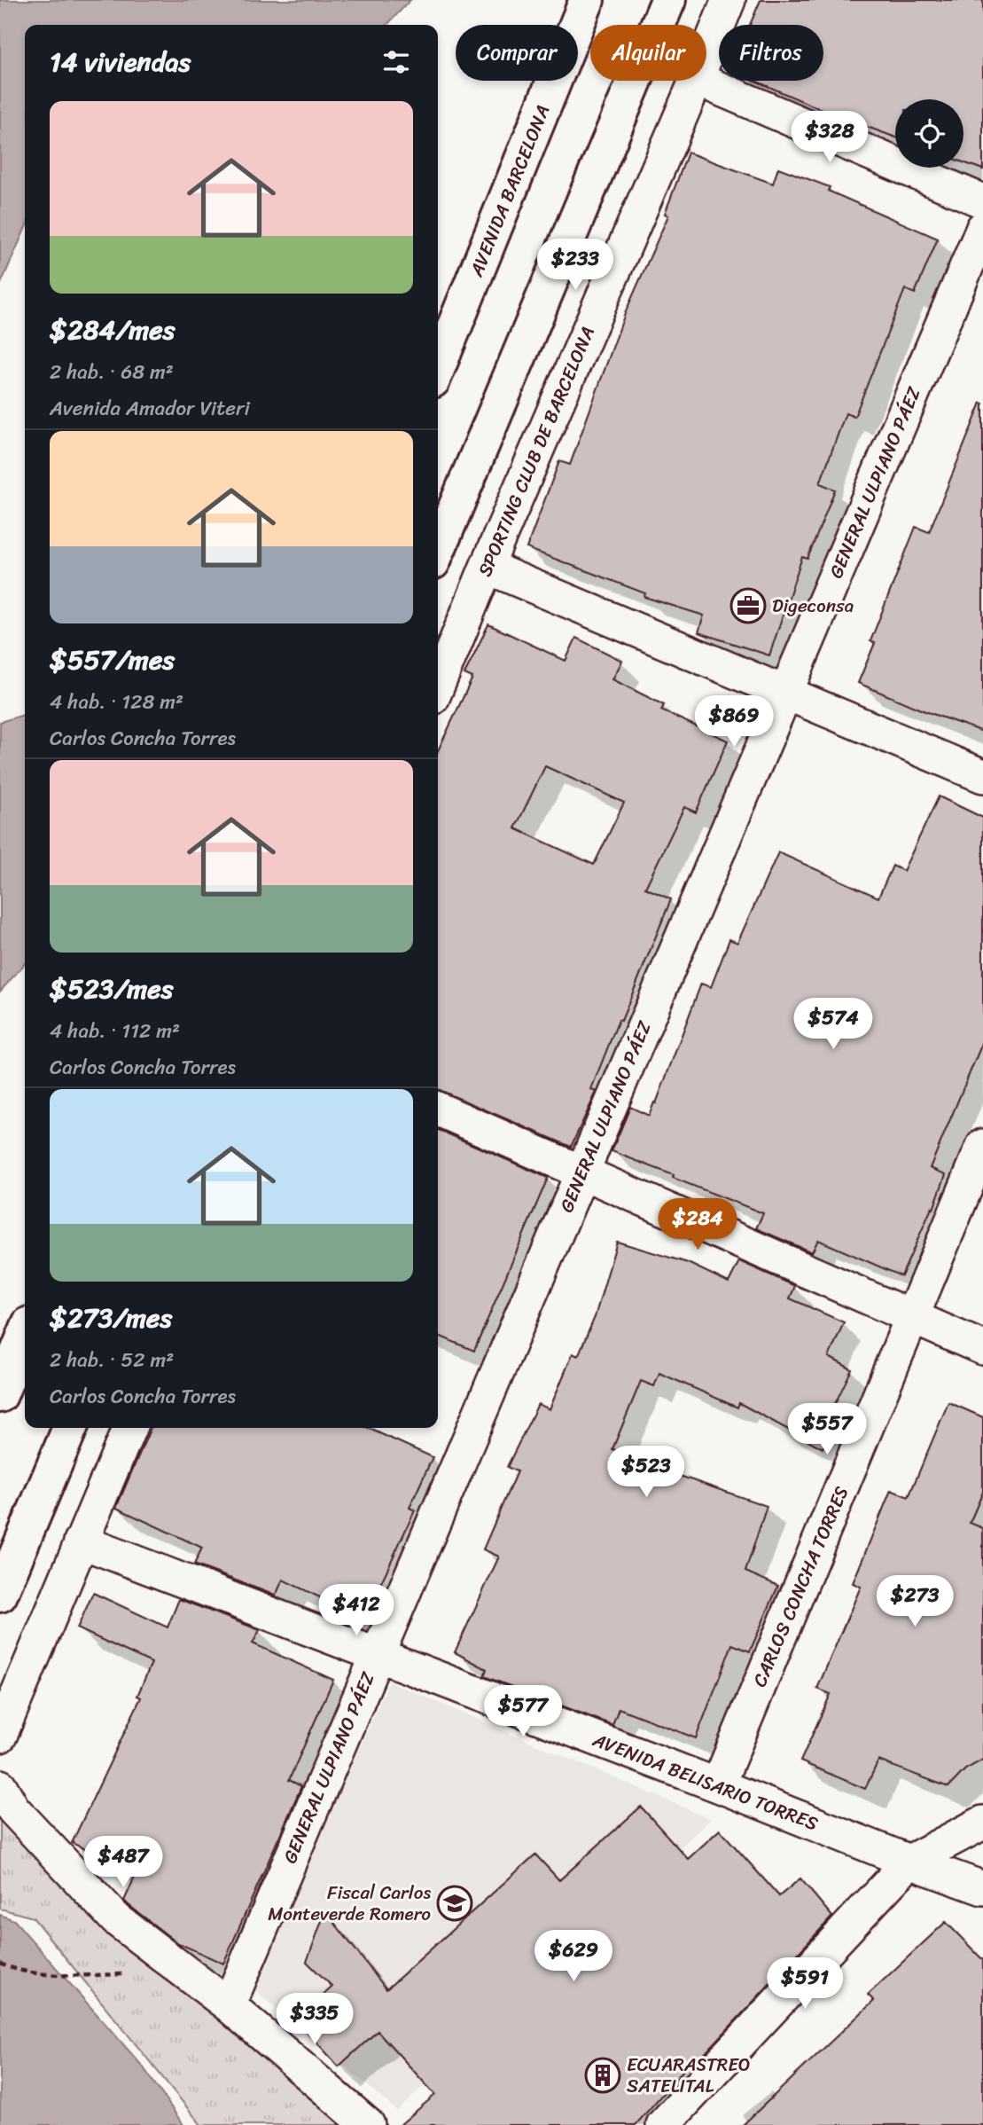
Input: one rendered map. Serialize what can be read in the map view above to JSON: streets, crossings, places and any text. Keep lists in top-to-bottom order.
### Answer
{
  "streets": {
    "main road": ["AVENIDA BARCELONA"],
    "street": [
      "SPORTING CLUB DE BARCELONA",
      "GENERAL ULPIANO PÁEZ",
      "CARLOS CONCHA TORRES",
      "AVENIDA BELISARIO TORRES"
    ]
  },
  "crossings": [
    ["GENERAL ULPIANO PÁEZ", "AVENIDA BELISARIO TORRES"],
    ["CARLOS CONCHA TORRES", "AVENIDA BELISARIO TORRES"]
  ],
  "places": {
    "office": ["Digeconsa"],
    "school or university": ["Fiscal Carlos Monteverde Romero"],
    "building": ["ECUARASTREO SATELITAL"]
  },
  "page": {
    "chip": ["Comprar", "Alquilar", "Filtros"],
    "heading": "14 viviendas",
    "list": [
      {
        "name": "$284/mes",
        "note": "2 hab. · 68 m² · Avenida Amador Viteri"
      },
      {
        "name": "$557/mes",
        "note": "4 hab. · 128 m² · Carlos Concha Torres"
      },
      {
        "name": "$523/mes",
        "note": "4 hab. · 112 m² · Carlos Concha Torres"
      },
      {
        "name": "$273/mes",
        "note": "2 hab. · 52 m² · Carlos Concha Torres"
      }
    ],
    "price": [
      "$328",
      "$233",
      "$869",
      "$574",
      "$284",
      "$557",
      "$523",
      "$273",
      "$412",
      "$577",
      "$487",
      "$629",
      "$591",
      "$335"
    ]
  }
}
